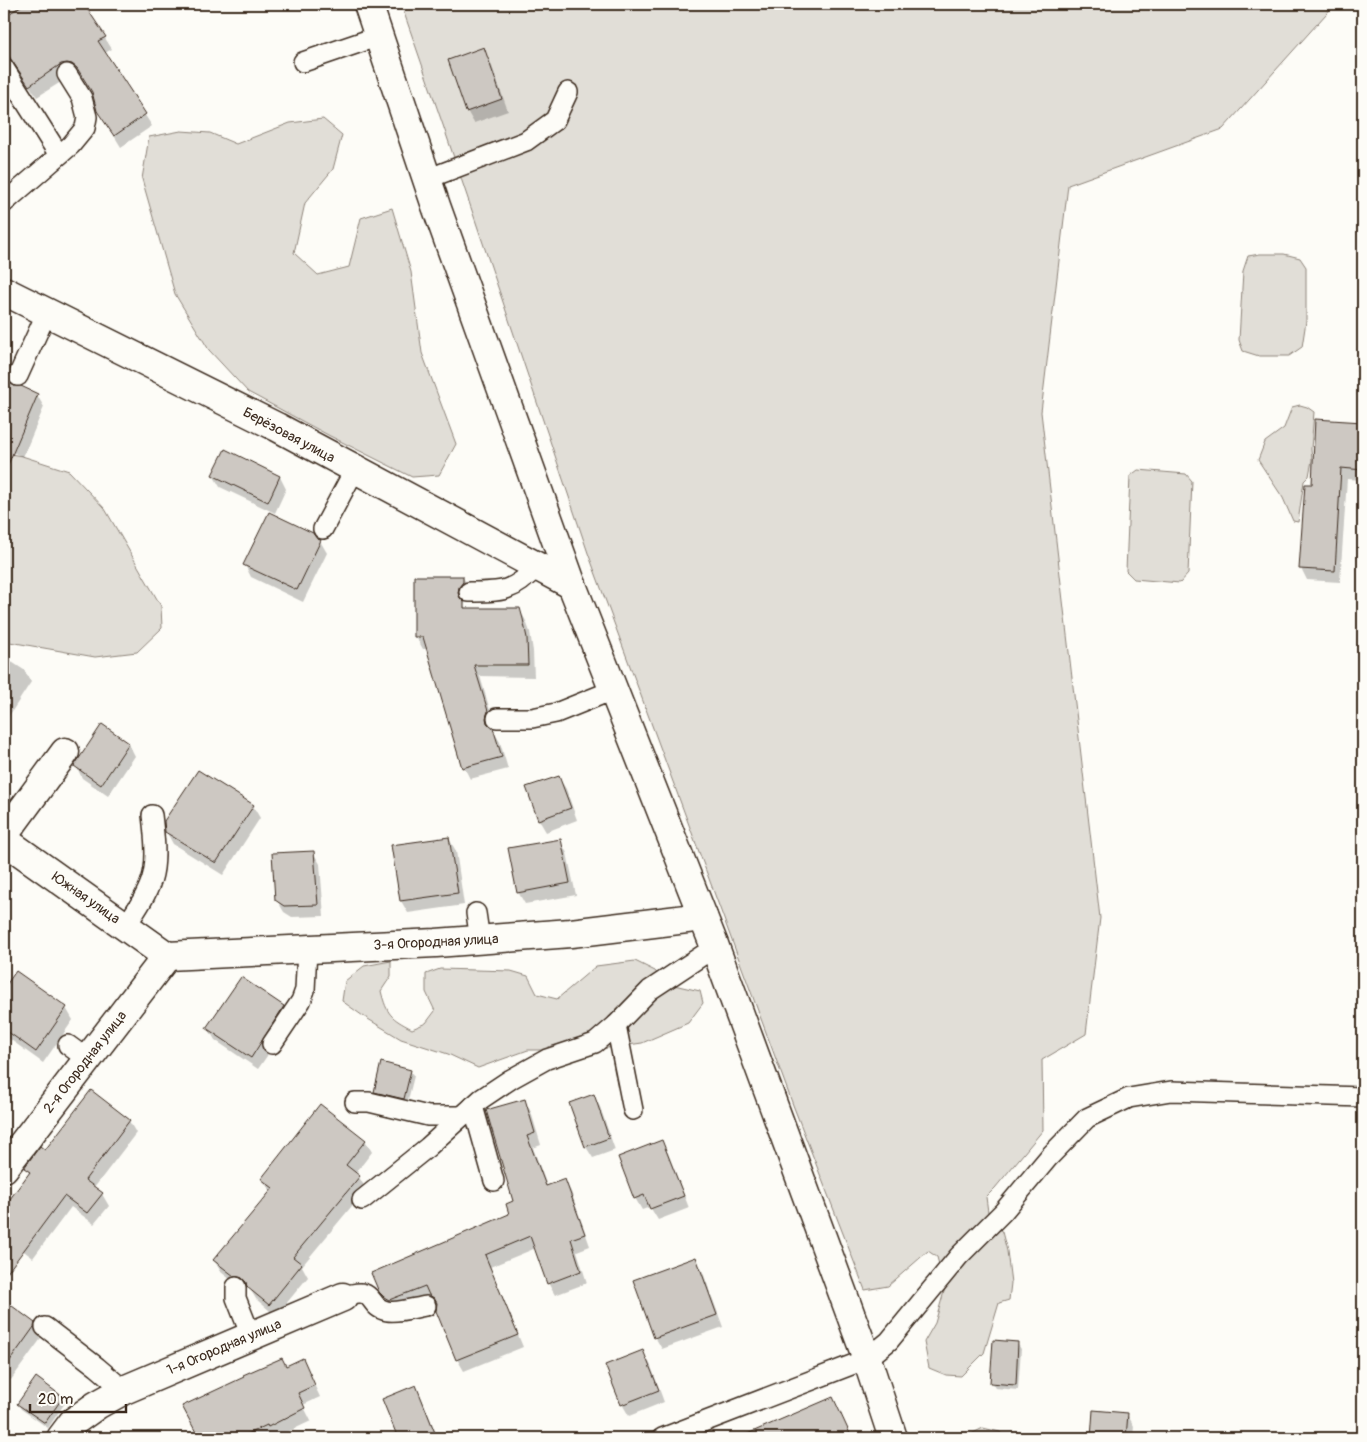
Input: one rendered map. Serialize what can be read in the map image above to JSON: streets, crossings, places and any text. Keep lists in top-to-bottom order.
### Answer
{
  "streets": {
    "street": [
      "Берёзовая улица",
      "Южная улица",
      "3-я Огородная улица",
      "2-я Огородная улица",
      "1-я Огородная улица"
    ]
  },
  "crossings": [
    ["Южная улица", "3-я Огородная улица"],
    ["Южная улица", "2-я Огородная улица"],
    ["3-я Огородная улица", "2-я Огородная улица"]
  ],
  "scale_bar": "20 m"
}
